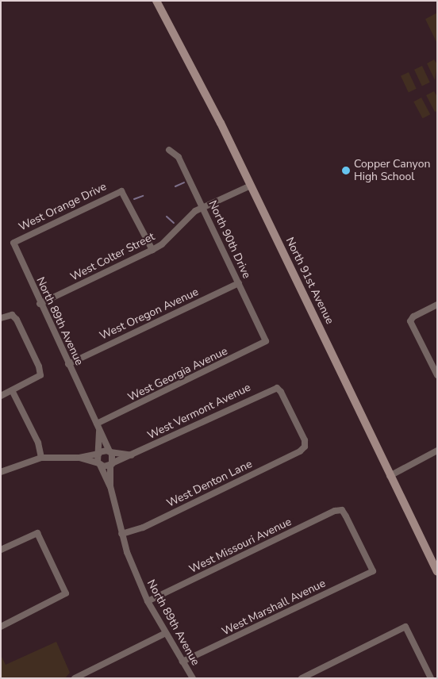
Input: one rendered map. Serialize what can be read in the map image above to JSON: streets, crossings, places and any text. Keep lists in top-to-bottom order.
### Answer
{
  "streets": {
    "main road": ["North 91st Avenue"],
    "street": [
      "West Orange Drive",
      "North 90th Drive",
      "West Colter Street",
      "West Oregon Avenue",
      "North 89th Avenue",
      "West Georgia Avenue",
      "West Vermont Avenue",
      "West Denton Lane",
      "West Missouri Avenue",
      "West Marshall Avenue"
    ]
  },
  "crossings": [
    ["West Orange Drive", "West Colter Street"],
    ["West Orange Drive", "North 89th Avenue"],
    ["North 90th Drive", "West Colter Street"],
    ["North 90th Drive", "West Oregon Avenue"],
    ["North 90th Drive", "West Georgia Avenue"],
    ["West Colter Street", "North 91st Avenue"],
    ["West Colter Street", "North 89th Avenue"],
    ["West Oregon Avenue", "North 89th Avenue"],
    ["North 89th Avenue", "West Georgia Avenue"],
    ["North 89th Avenue", "West Vermont Avenue"],
    ["North 89th Avenue", "West Denton Lane"],
    ["North 89th Avenue", "West Missouri Avenue"],
    ["North 89th Avenue", "West Marshall Avenue"],
    ["West Vermont Avenue", "West Denton Lane"],
    ["West Missouri Avenue", "West Marshall Avenue"]
  ],
  "places": ["Copper Canyon High School"]
}
